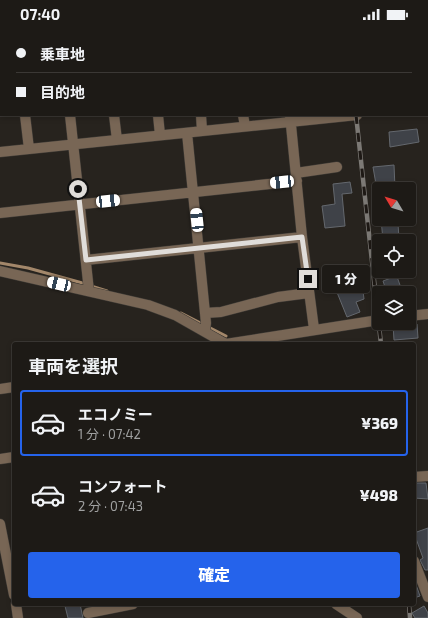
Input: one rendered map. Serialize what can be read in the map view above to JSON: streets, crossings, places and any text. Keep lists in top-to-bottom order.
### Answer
{
  "north": "top left",
  "page": {
    "status": "07:40",
    "banner": ["乗車地", "目的地"],
    "bubble": "1 分",
    "heading": "車両を選択",
    "list": [
      {
        "name": "エコノミー",
        "note": "1 分 · 07:42",
        "value": "¥369"
      },
      {
        "name": "コンフォート",
        "note": "2 分 · 07:43",
        "value": "¥498"
      }
    ],
    "buttons": "確定"
  }
}
